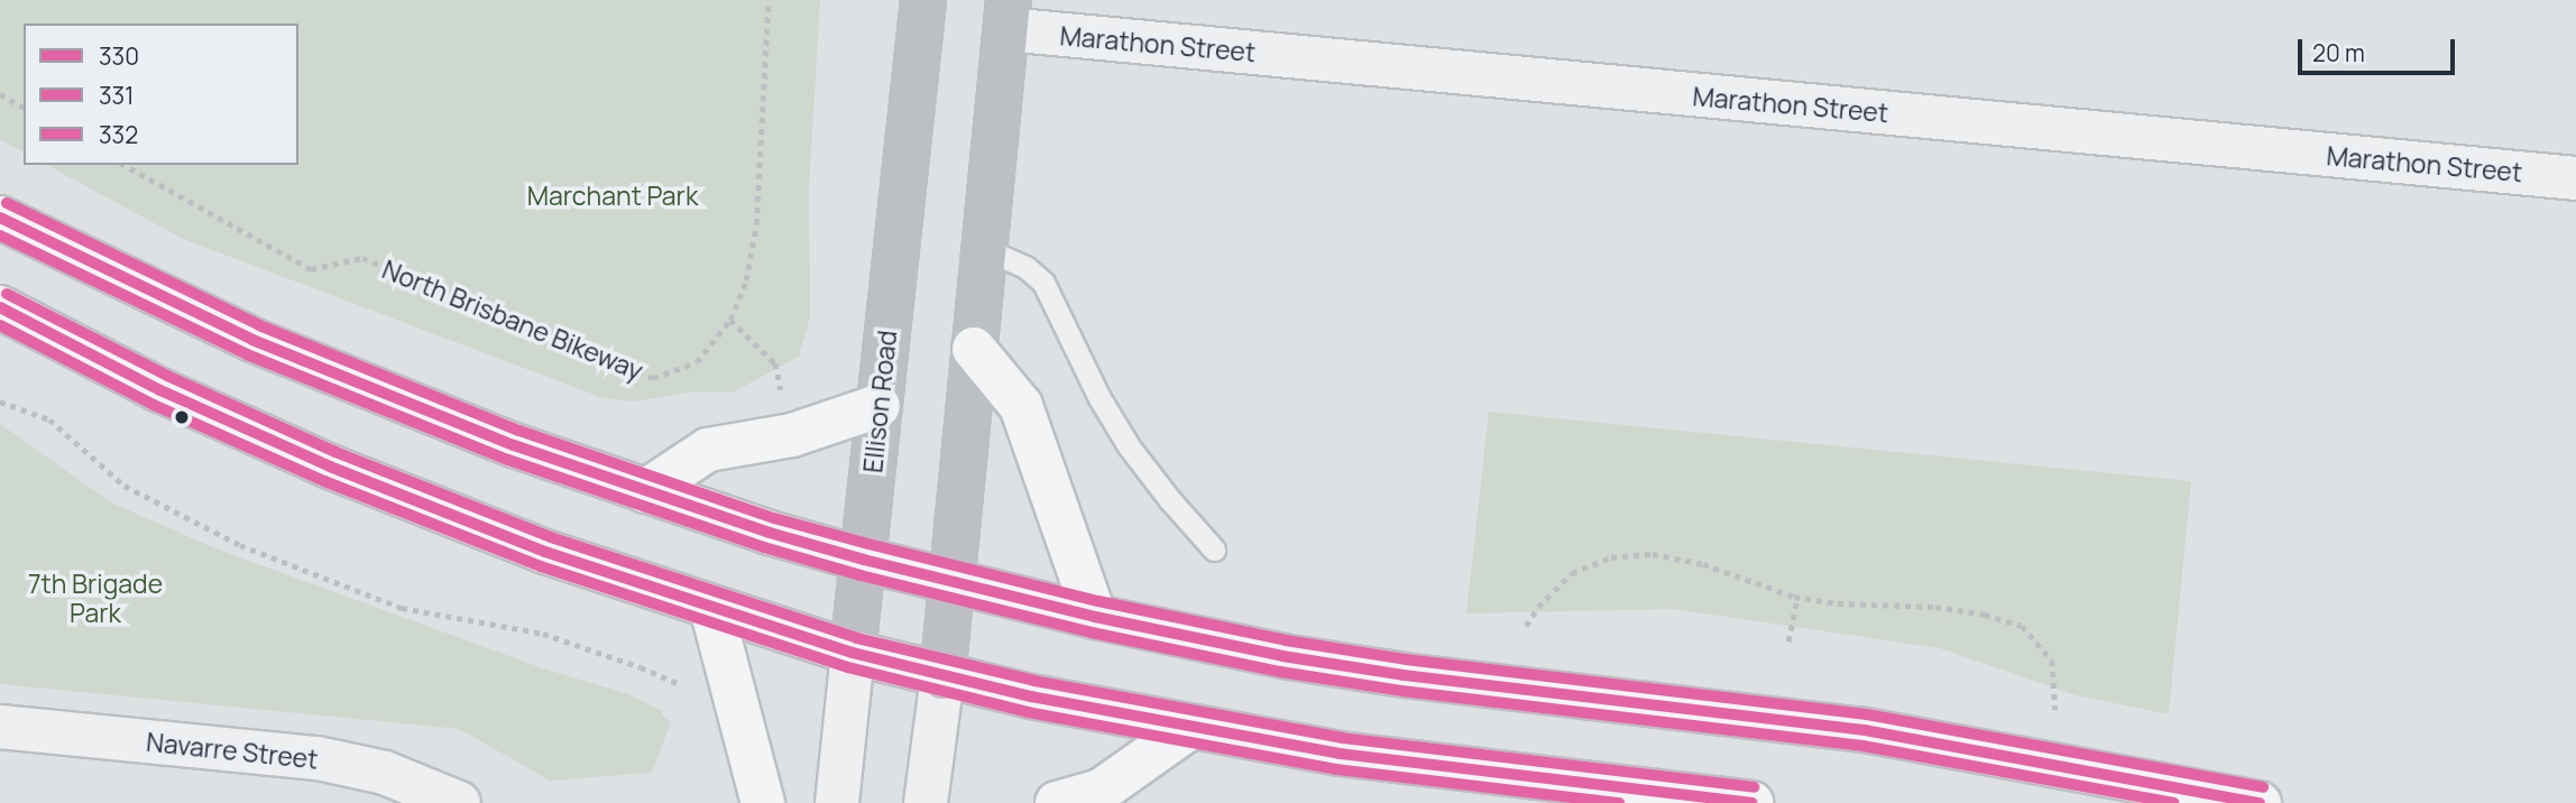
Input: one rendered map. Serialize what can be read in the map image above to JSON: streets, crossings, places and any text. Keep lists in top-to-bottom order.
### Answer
{
  "streets": {
    "main road": ["Ellison Road"],
    "street": ["Marathon Street", "Navarre Street"],
    "path": ["North Brisbane Bikeway"]
  },
  "parks": ["Marchant Park", "7th Brigade Park"],
  "lines": ["transit line 332", "transit line 330", "transit line 331"],
  "legend": ["330", "331", "332"],
  "scale_bar": "20 m"
}
